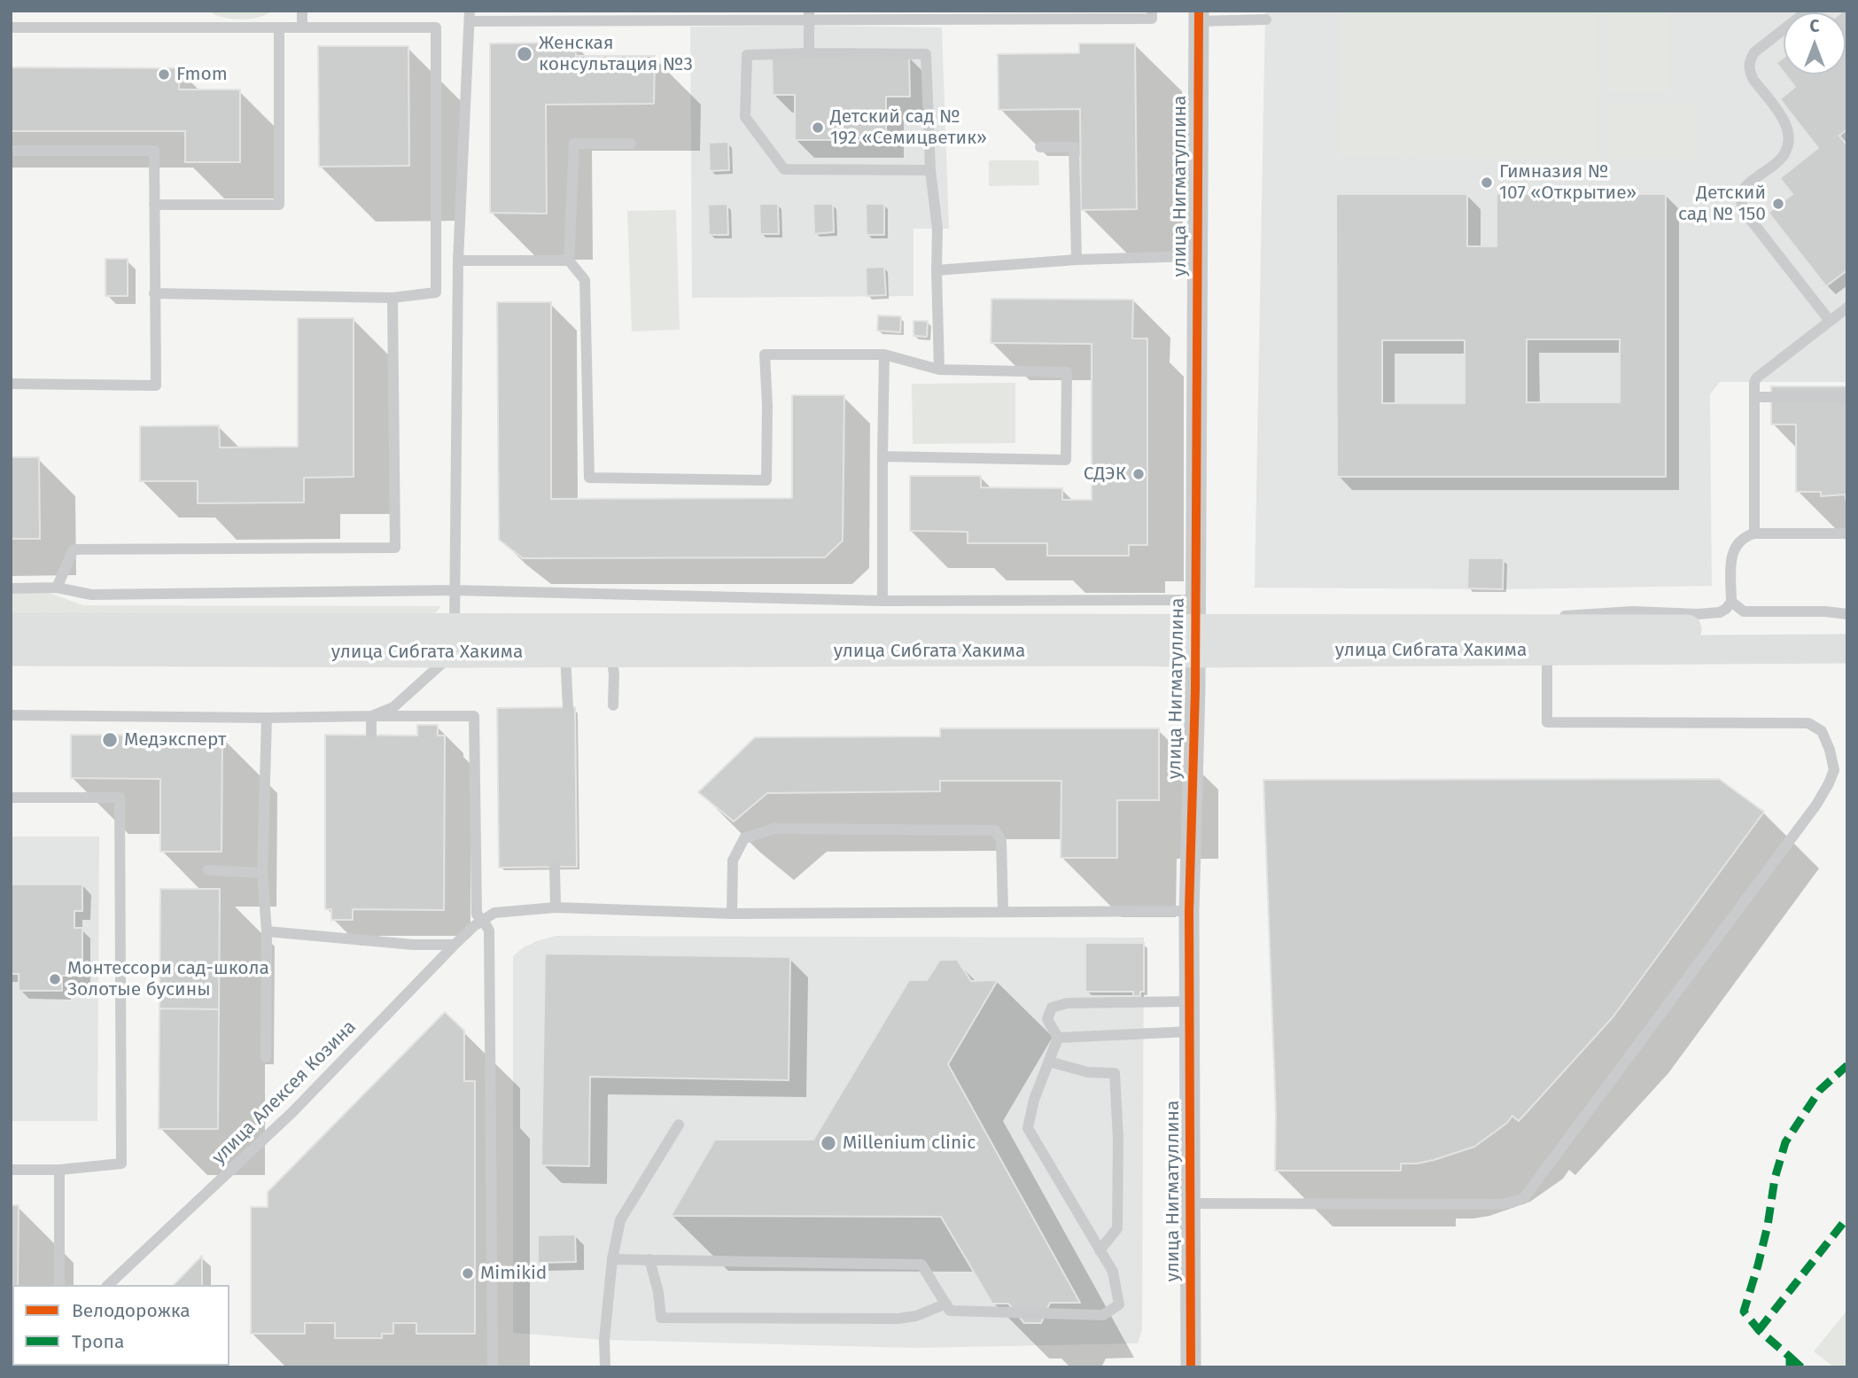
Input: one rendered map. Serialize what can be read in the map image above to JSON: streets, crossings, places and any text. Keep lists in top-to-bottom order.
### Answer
{
  "streets": {
    "main road": ["улица Сибгата Хакима"],
    "street": ["улица Нигматуллина"],
    "lane": ["улица Алексея Козина"]
  },
  "crossings": [
    ["улица Нигматуллина", "улица Сибгата Хакима"]
  ],
  "places": [
    "Женская консультация №3",
    "Fmom",
    "Детский сад № 192 «Семицветик»",
    "Гимназия № 107 «Открытие»",
    "Детский сад № 150",
    "СДЭК",
    "Медэксперт",
    "Монтессори сад-школа Золотые бусины",
    "Millenium clinic",
    "Mimikid"
  ],
  "legend": ["Велодорожка", "Тропа"],
  "north": "top"
}
